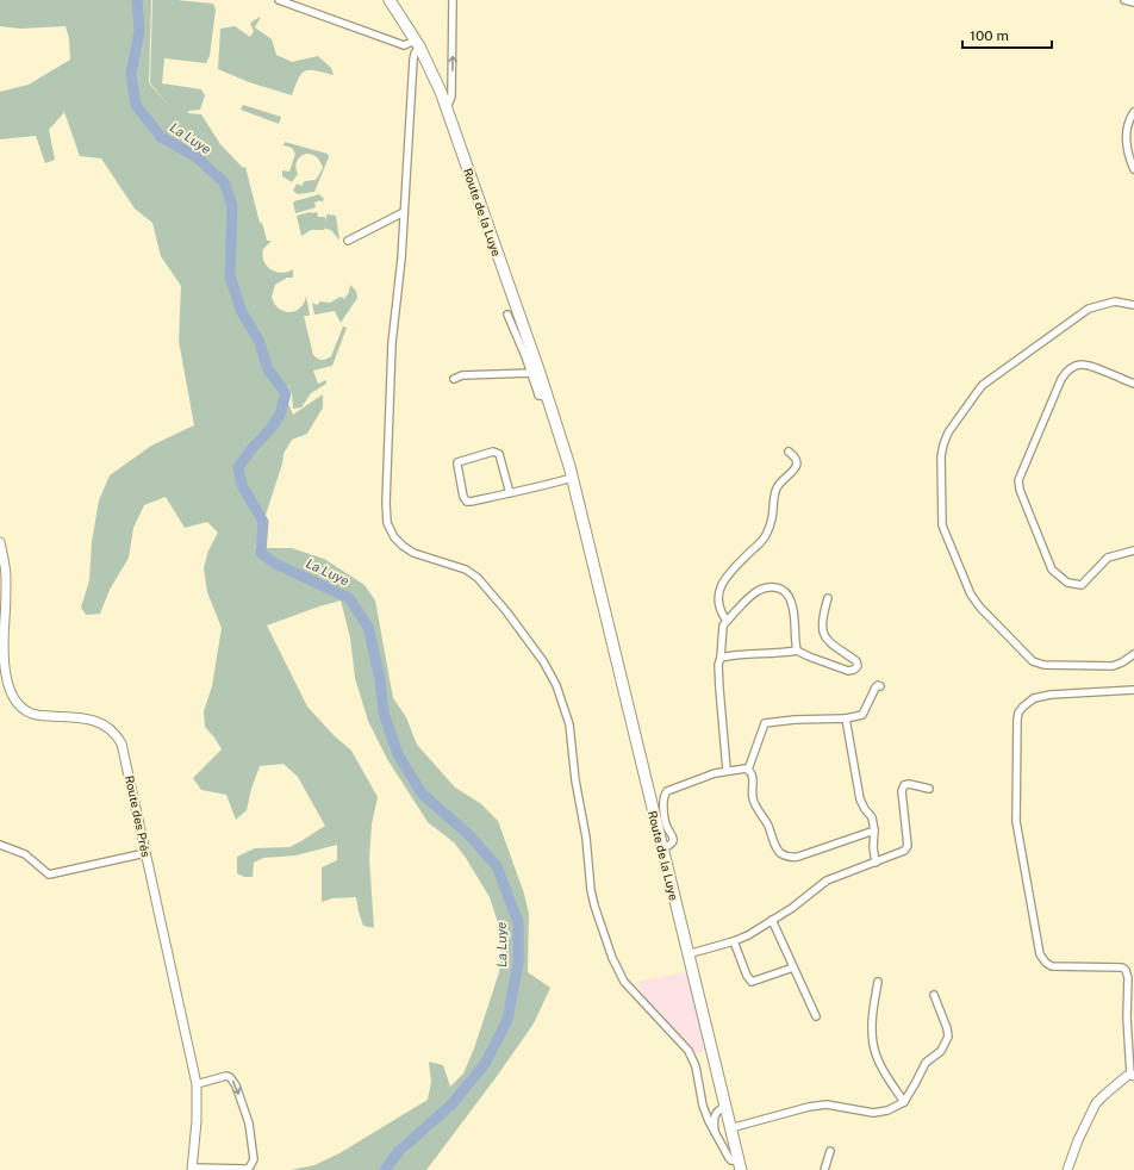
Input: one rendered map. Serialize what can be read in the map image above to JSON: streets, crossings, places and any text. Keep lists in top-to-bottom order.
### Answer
{
  "streets": {
    "main road": ["Route de la Luye"],
    "street": ["Route des Prés"]
  },
  "water": ["La Luye"],
  "scale_bar": "100 m"
}
